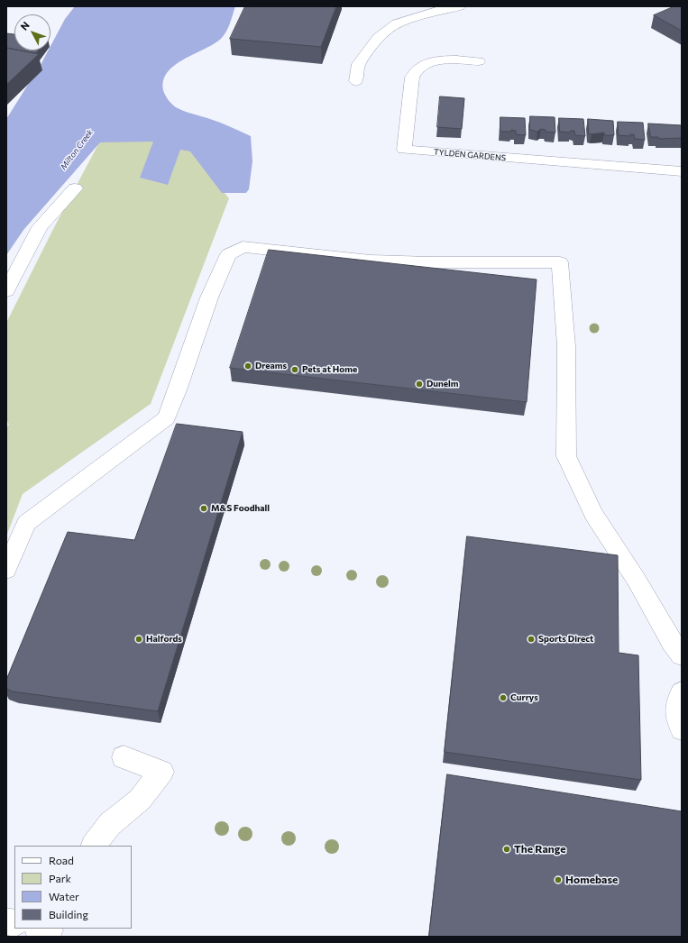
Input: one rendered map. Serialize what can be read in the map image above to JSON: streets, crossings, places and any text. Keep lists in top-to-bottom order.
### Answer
{
  "streets": {
    "street": ["TYLDEN GARDENS"]
  },
  "water": ["Milton Creek"],
  "places": [
    "Dreams",
    "Pets at Home",
    "Dunelm",
    "M&S Foodhall",
    "Halfords",
    "Sports Direct",
    "Currys",
    "The Range",
    "Homebase"
  ],
  "legend": [
    "Road",
    "Park",
    "Water",
    "Building"
  ],
  "north": "top left"
}
